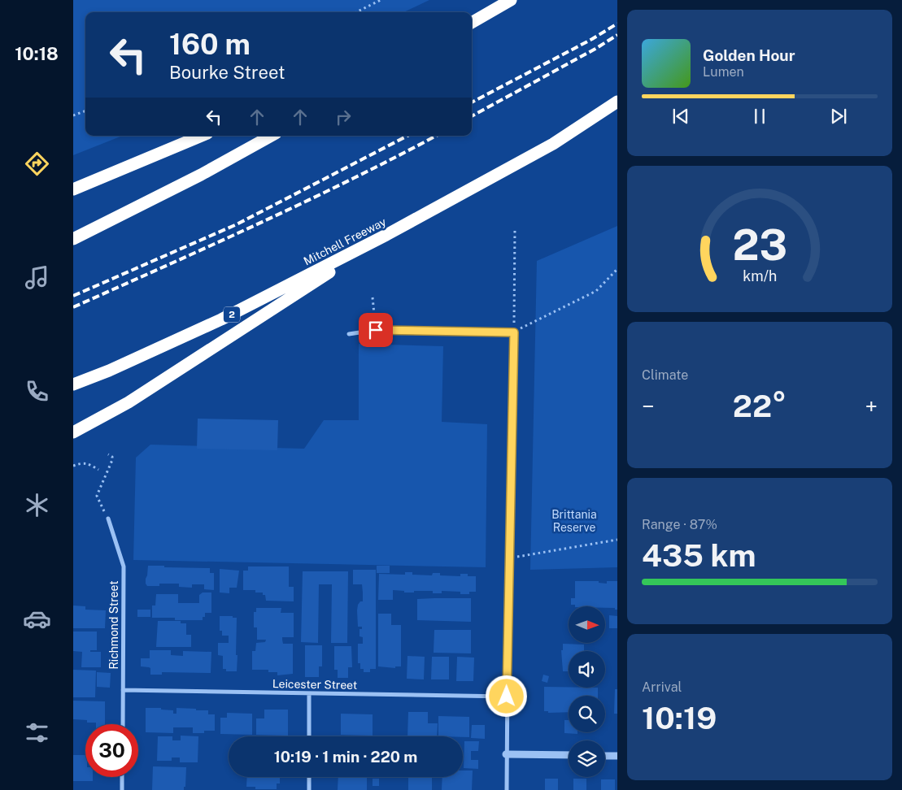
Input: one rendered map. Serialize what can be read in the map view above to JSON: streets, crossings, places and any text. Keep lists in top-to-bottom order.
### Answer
{
  "streets": {
    "highway": ["Mitchell Freeway", "2"],
    "street": ["Richmond Street", "Leicester Street"]
  },
  "crossings": [
    ["Richmond Street", "Leicester Street"]
  ],
  "parks": ["Brittania Reserve"],
  "north": "right",
  "page": {
    "tabs": "10:18",
    "turn": ["160 m", "Bourke Street"],
    "song": ["Golden Hour", "Lumen"],
    "tile": [
      "Climate",
      ["Range · 87%", "435 km"],
      ["Arrival", "10:19"]
    ],
    "heat": ["−", "22°", "+"],
    "limit": "30",
    "trip": "10:19 · 1 min · 220 m",
    "gauge": ["23", "km/h"]
  }
}
